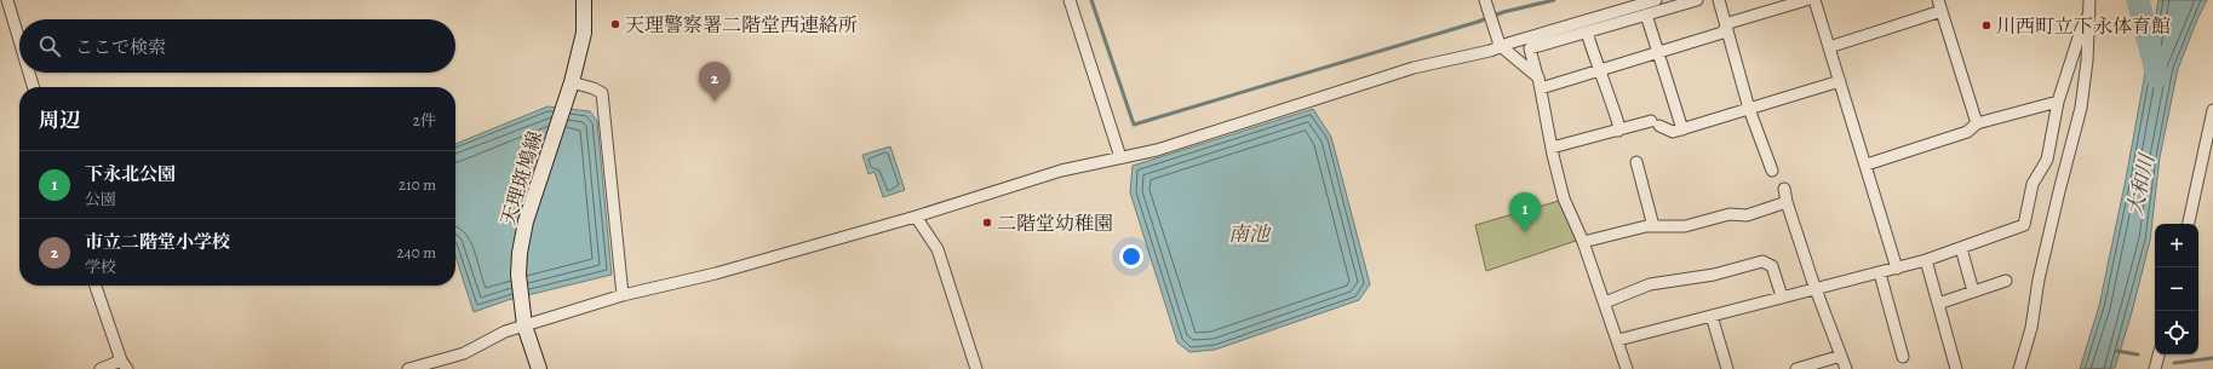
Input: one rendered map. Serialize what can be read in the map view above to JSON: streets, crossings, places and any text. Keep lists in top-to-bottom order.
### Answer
{
  "streets": {
    "main road": ["天理斑鳩線"]
  },
  "water": ["大和川", "南池"],
  "places": ["天理警察署二階堂西連絡所", "川西町立下永体育館", "二階堂幼稚園"],
  "page": {
    "search": "ここで検索",
    "pins": ["2", "1"],
    "heading": ["周辺", "2件"],
    "list": [
      {
        "mark": "1",
        "name": "下永北公園",
        "note": "公園",
        "value": "210 m"
      },
      {
        "mark": "2",
        "name": "市立二階堂小学校",
        "note": "学校",
        "value": "240 m"
      }
    ],
    "map_buttons": ["+", "−"]
  }
}
